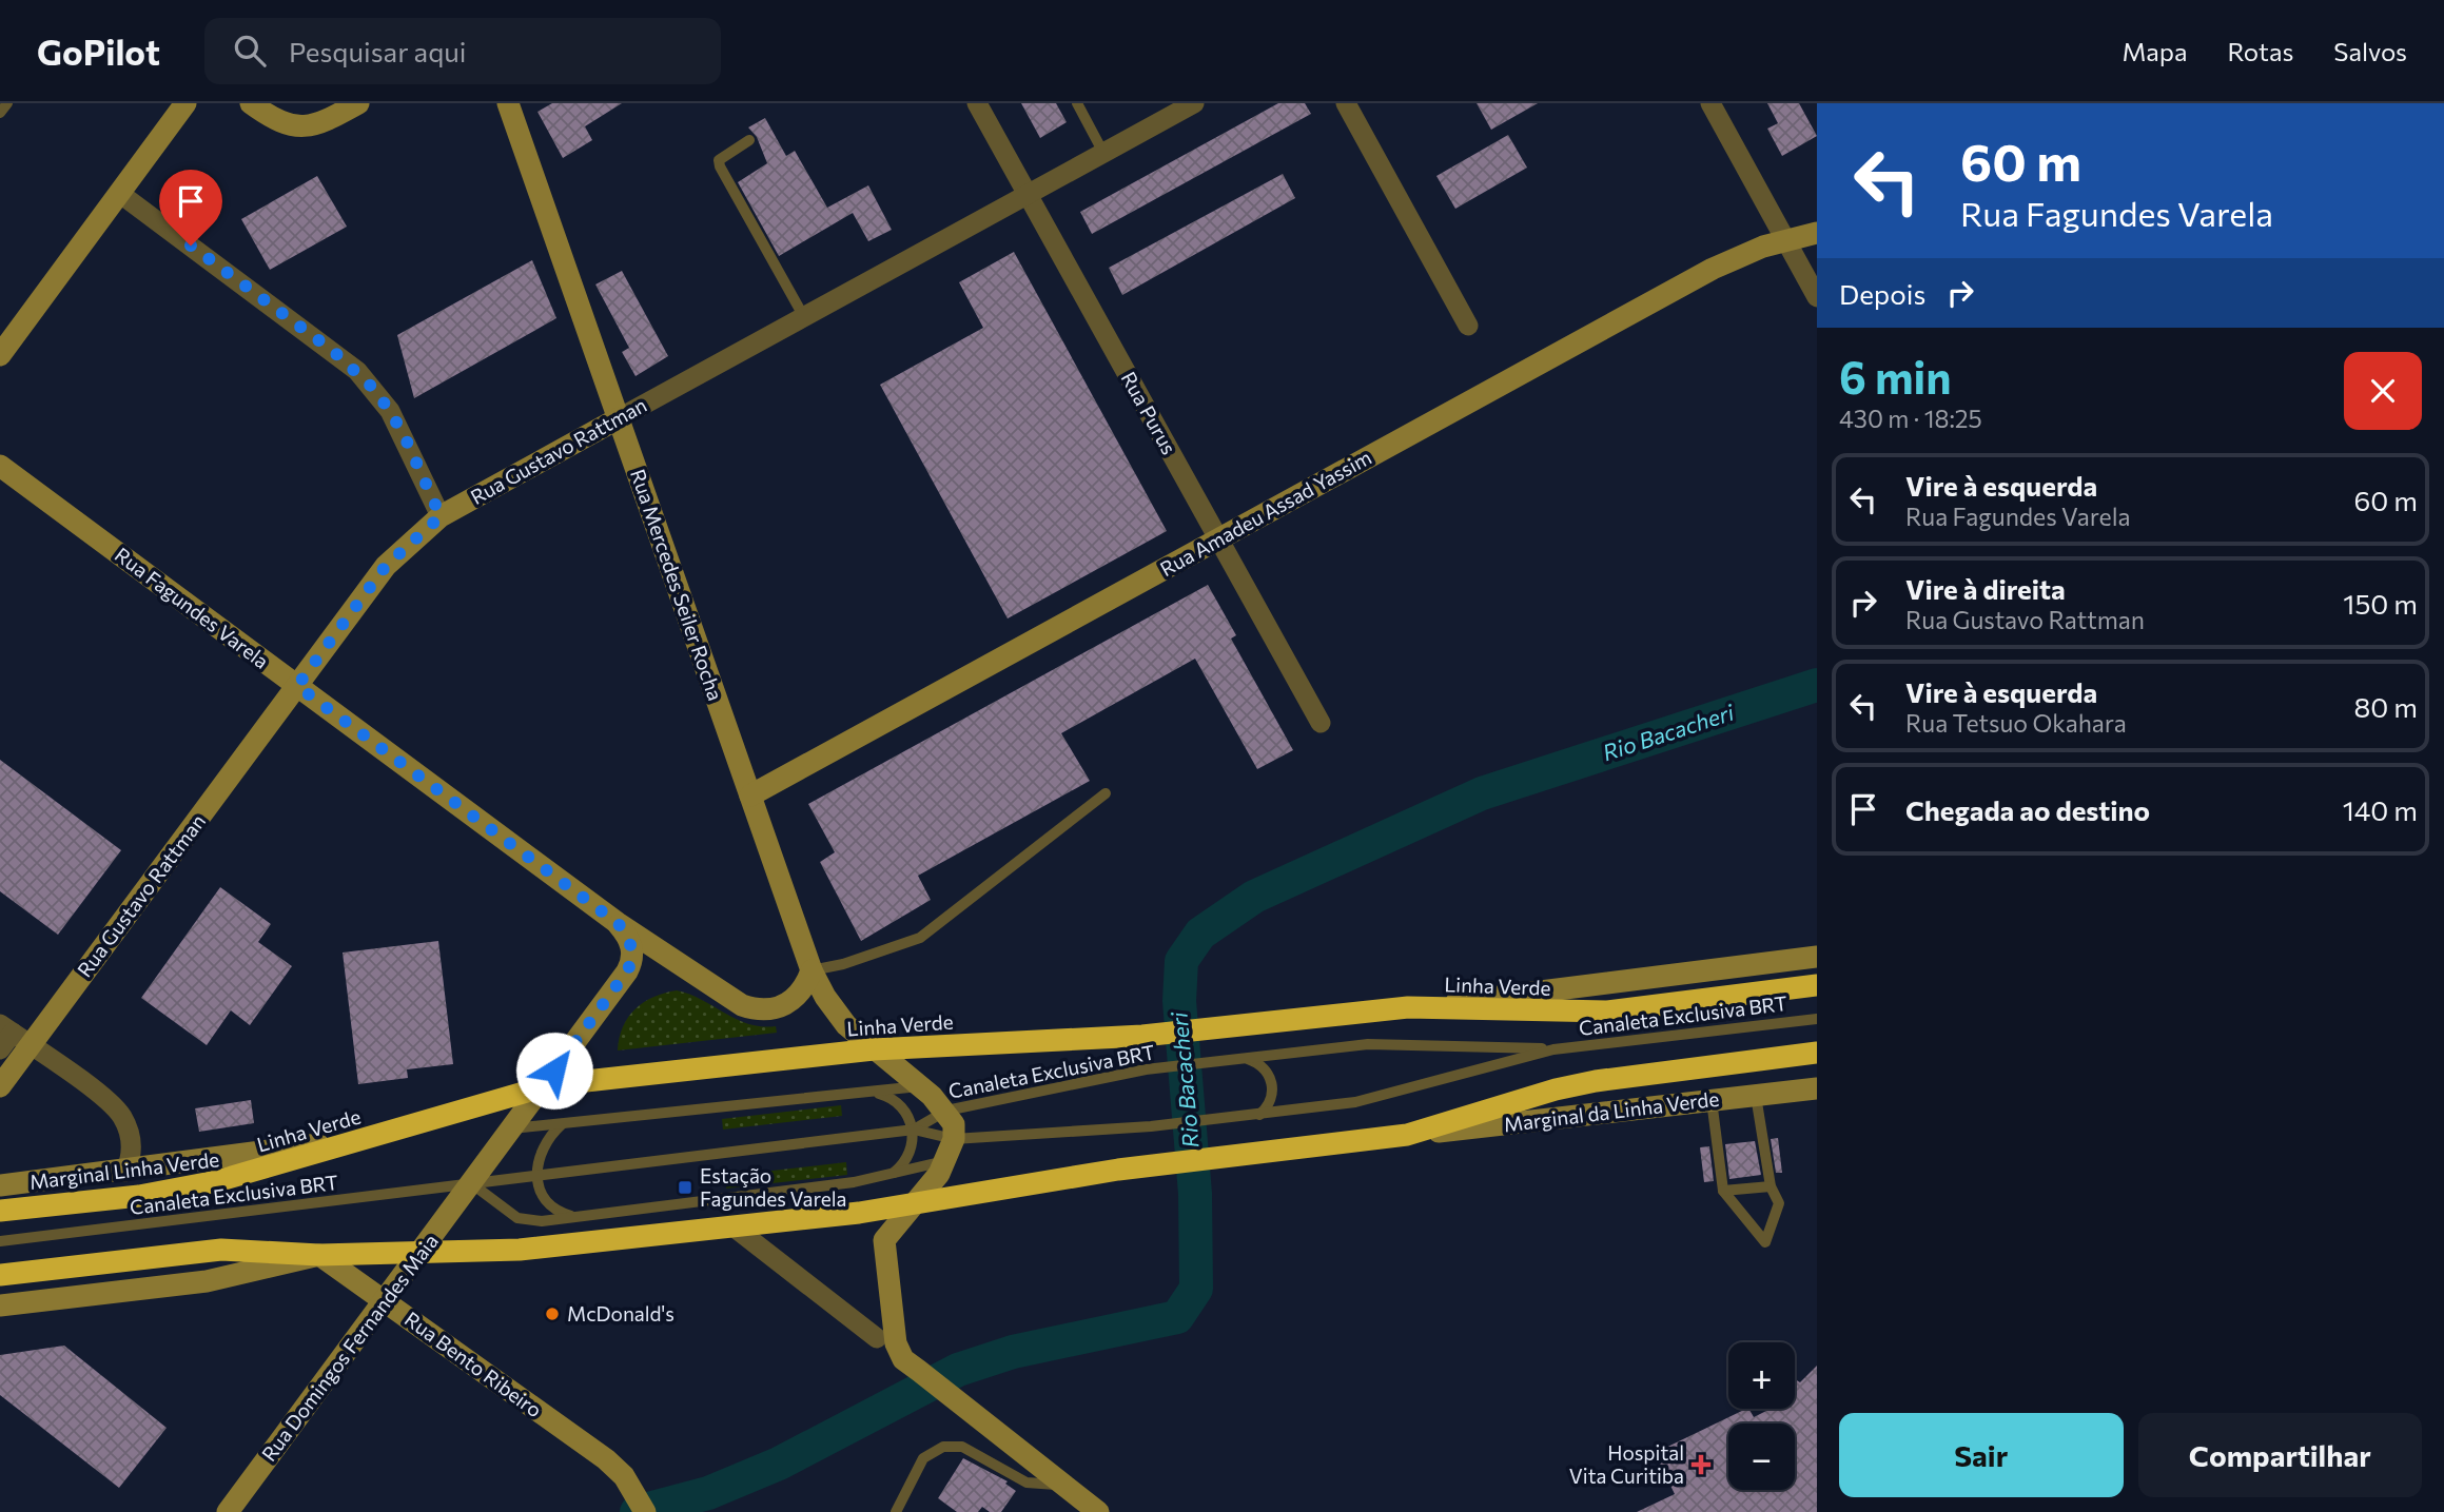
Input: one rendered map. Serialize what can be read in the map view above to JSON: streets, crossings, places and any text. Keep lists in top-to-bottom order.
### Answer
{
  "streets": {
    "highway": ["Linha Verde"],
    "main road": [
      "Rua Gustavo Rattman",
      "Rua Amadeu Assad Yassim",
      "Rua Mercedes Seiler Rocha",
      "Rua Fagundes Varela",
      "Marginal da Linha Verde",
      "Marginal Linha Verde",
      "Rua Domingos Fernandes Maia",
      "Rua Bento Ribeiro"
    ],
    "street": ["Rua Purus"],
    "lane": ["Canaleta Exclusiva BRT"]
  },
  "crossings": [
    ["Rua Purus", "Rua Gustavo Rattman"],
    ["Rua Purus", "Rua Amadeu Assad Yassim"],
    ["Rua Gustavo Rattman", "Rua Mercedes Seiler Rocha"],
    ["Rua Gustavo Rattman", "Rua Fagundes Varela"],
    ["Rua Amadeu Assad Yassim", "Rua Mercedes Seiler Rocha"],
    ["Rua Mercedes Seiler Rocha", "Rua Fagundes Varela"],
    ["Rua Mercedes Seiler Rocha", "Linha Verde"],
    ["Rua Mercedes Seiler Rocha", "Canaleta Exclusiva BRT"],
    ["Rua Fagundes Varela", "Rua Domingos Fernandes Maia"],
    ["Linha Verde", "Marginal Linha Verde"],
    ["Linha Verde", "Rua Domingos Fernandes Maia"],
    ["Canaleta Exclusiva BRT", "Rua Domingos Fernandes Maia"],
    ["Rua Domingos Fernandes Maia", "Rua Bento Ribeiro"]
  ],
  "water": ["Rio Bacacheri"],
  "places": {
    "transit": ["Estação Fagundes Varela"],
    "other": ["McDonald's"],
    "health": ["Hospital Vita Curitiba"]
  },
  "page": {
    "header": "GoPilot",
    "search": "Pesquisar aqui",
    "nav": ["Mapa", "Rotas", "Salvos"],
    "turn": ["60 m", "Rua Fagundes Varela"],
    "then": "Depois",
    "heading": ["6 min", "430 m · 18:25"],
    "list": [
      {
        "name": "Vire à esquerda",
        "note": "Rua Fagundes Varela",
        "value": "60 m"
      },
      {
        "name": "Vire à direita",
        "note": "Rua Gustavo Rattman",
        "value": "150 m"
      },
      {
        "name": "Vire à esquerda",
        "note": "Rua Tetsuo Okahara",
        "value": "80 m"
      },
      {
        "name": "Chegada ao destino",
        "value": "140 m"
      }
    ],
    "map_buttons": ["+", "−"],
    "buttons": ["Sair", "Compartilhar"]
  }
}
